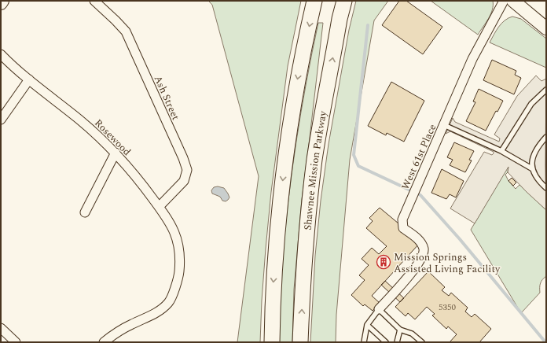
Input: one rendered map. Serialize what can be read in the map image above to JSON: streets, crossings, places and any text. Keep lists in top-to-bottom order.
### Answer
{
  "streets": {
    "highway": ["Shawnee Mission Parkway"],
    "street": ["Ash Street", "Rosewood", "West 61st Place"]
  },
  "crossings": [
    ["Ash Street", "Rosewood"]
  ],
  "places": {
    "building": ["Mission Springs Assisted Living Facility"]
  },
  "house_numbers": ["5350"]
}
